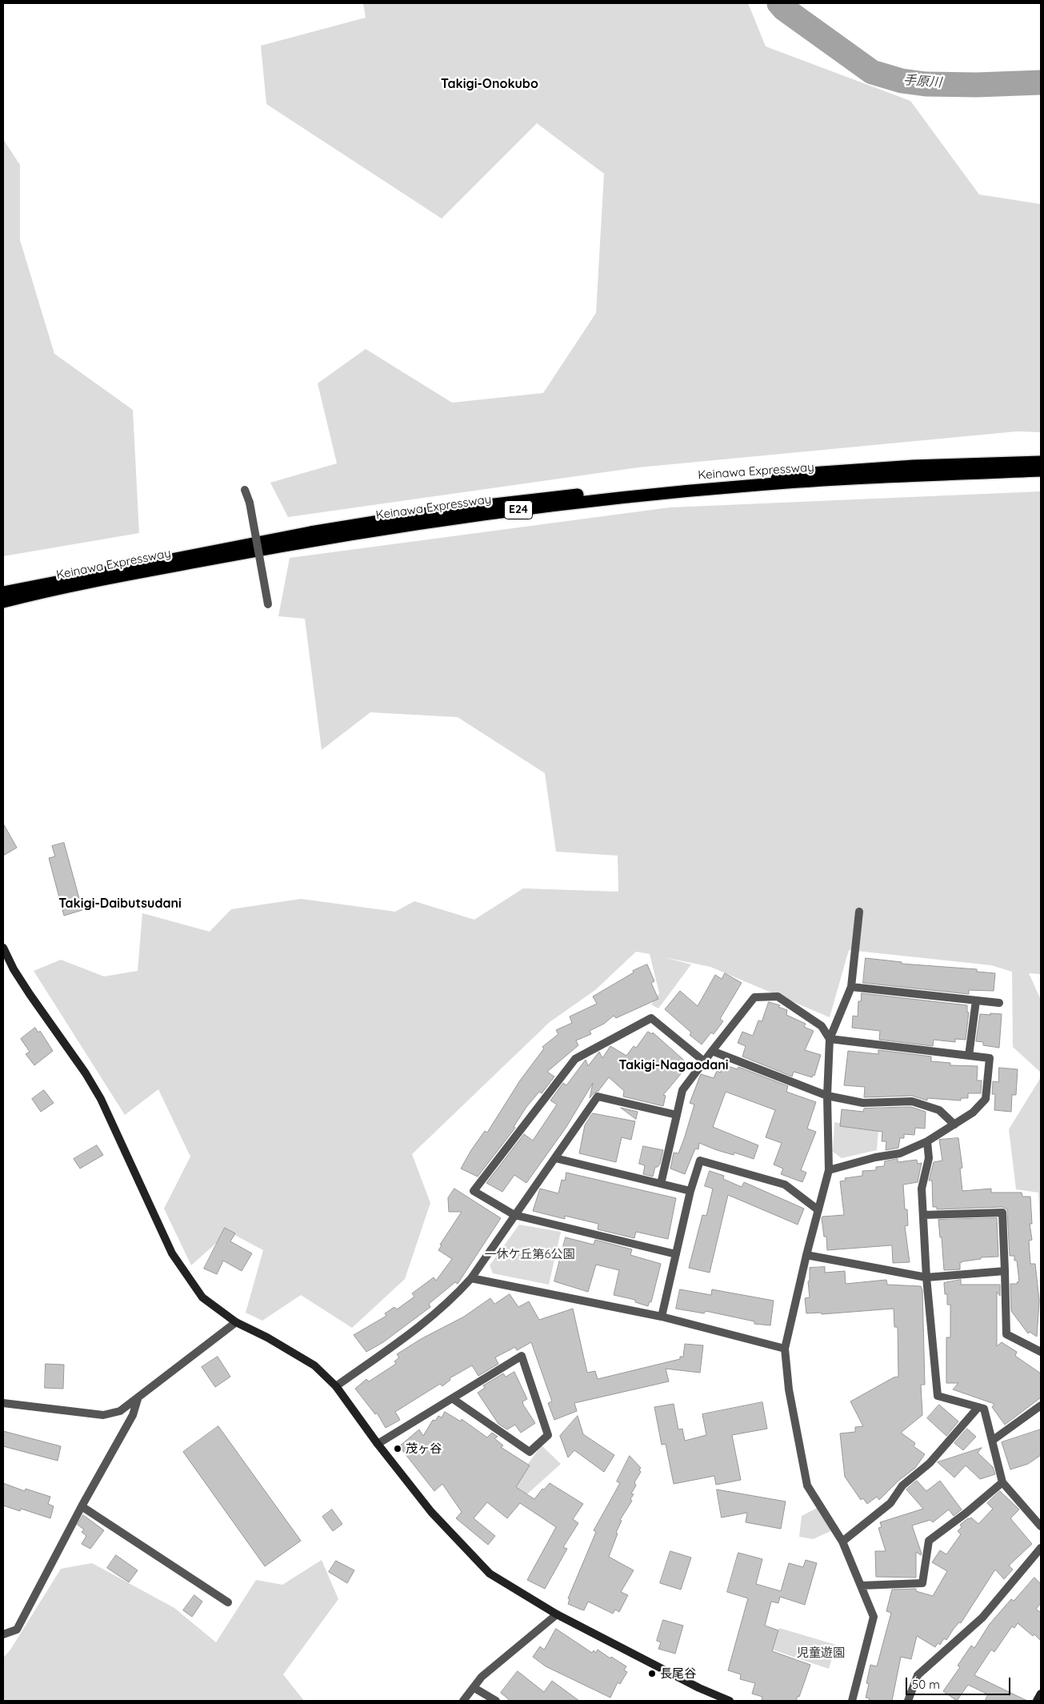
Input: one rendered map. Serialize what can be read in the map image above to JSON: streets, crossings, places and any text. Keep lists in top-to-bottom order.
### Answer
{
  "streets": {
    "highway": ["Keinawa Expressway", "E24"]
  },
  "districts": ["Takigi-Onokubo", "Takigi-Daibutsudani", "Takigi-Nagaodani"],
  "water": ["手原川"],
  "parks": ["一休ケ丘第6公園", "児童遊園"],
  "places": ["茂ヶ谷", "長尾谷"],
  "scale_bar": "50 m"
}
